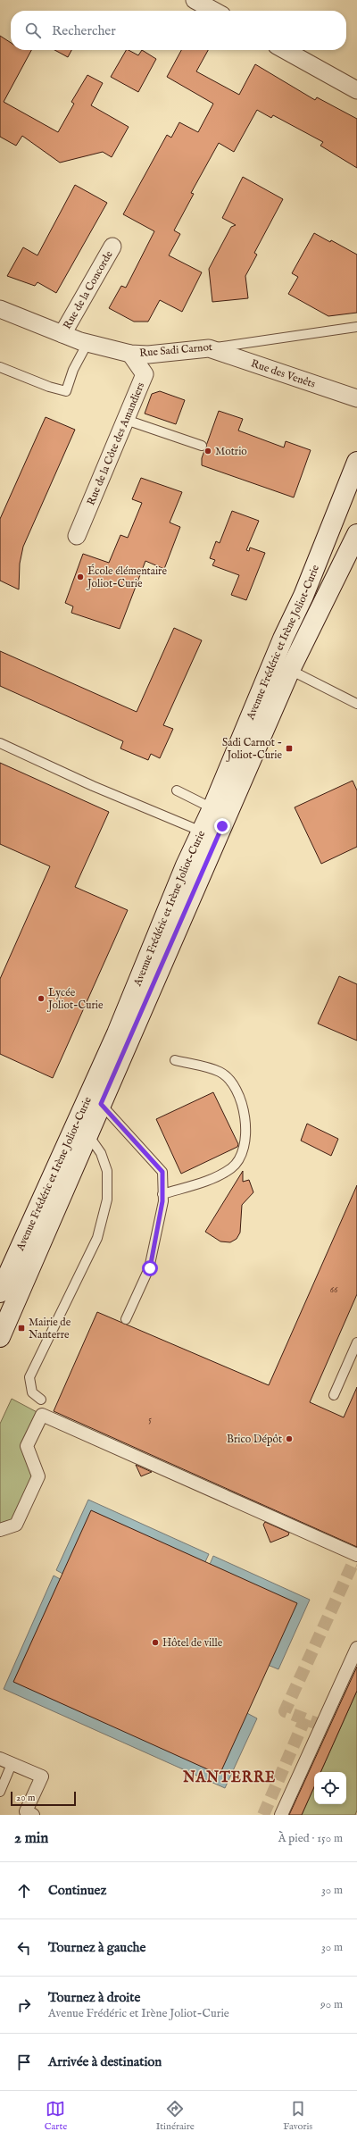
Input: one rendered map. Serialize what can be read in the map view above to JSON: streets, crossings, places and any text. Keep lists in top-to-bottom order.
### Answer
{
  "streets": {
    "main road": ["Avenue Frédéric et Irène Joliot-Curie"],
    "street": [
      "Rue de la Concorde",
      "Rue Sadi Carnot",
      "Rue des Venêts",
      "Rue de la Côte des Amandiers"
    ]
  },
  "crossings": [
    ["Rue de la Concorde", "Rue Sadi Carnot"],
    ["Rue Sadi Carnot", "Rue des Venêts"],
    ["Rue Sadi Carnot", "Rue de la Côte des Amandiers"]
  ],
  "districts": ["NANTERRE"],
  "places": {
    "other": [
      "Motrio",
      "École élémentaire Joliot-Curie",
      "Lycée Joliot-Curie",
      "Brico Dépôt",
      "Hôtel de ville"
    ],
    "transit": ["Sadi Carnot - Joliot-Curie", "Mairie de Nanterre"]
  },
  "house_numbers": ["66", "5"],
  "scale_bar": "20 m",
  "page": {
    "search": "Rechercher",
    "scale": "20 m",
    "heading": ["2 min", "À pied · 150 m"],
    "list": [
      ["Continuez", "30 m"],
      ["Tournez à gauche", "30 m"],
      ["Tournez à droite", "Avenue Frédéric et Irène Joliot-Curie", "90 m"],
      "Arrivée à destination"
    ],
    "nav": ["Carte", "Itinéraire", "Favoris"]
  }
}
